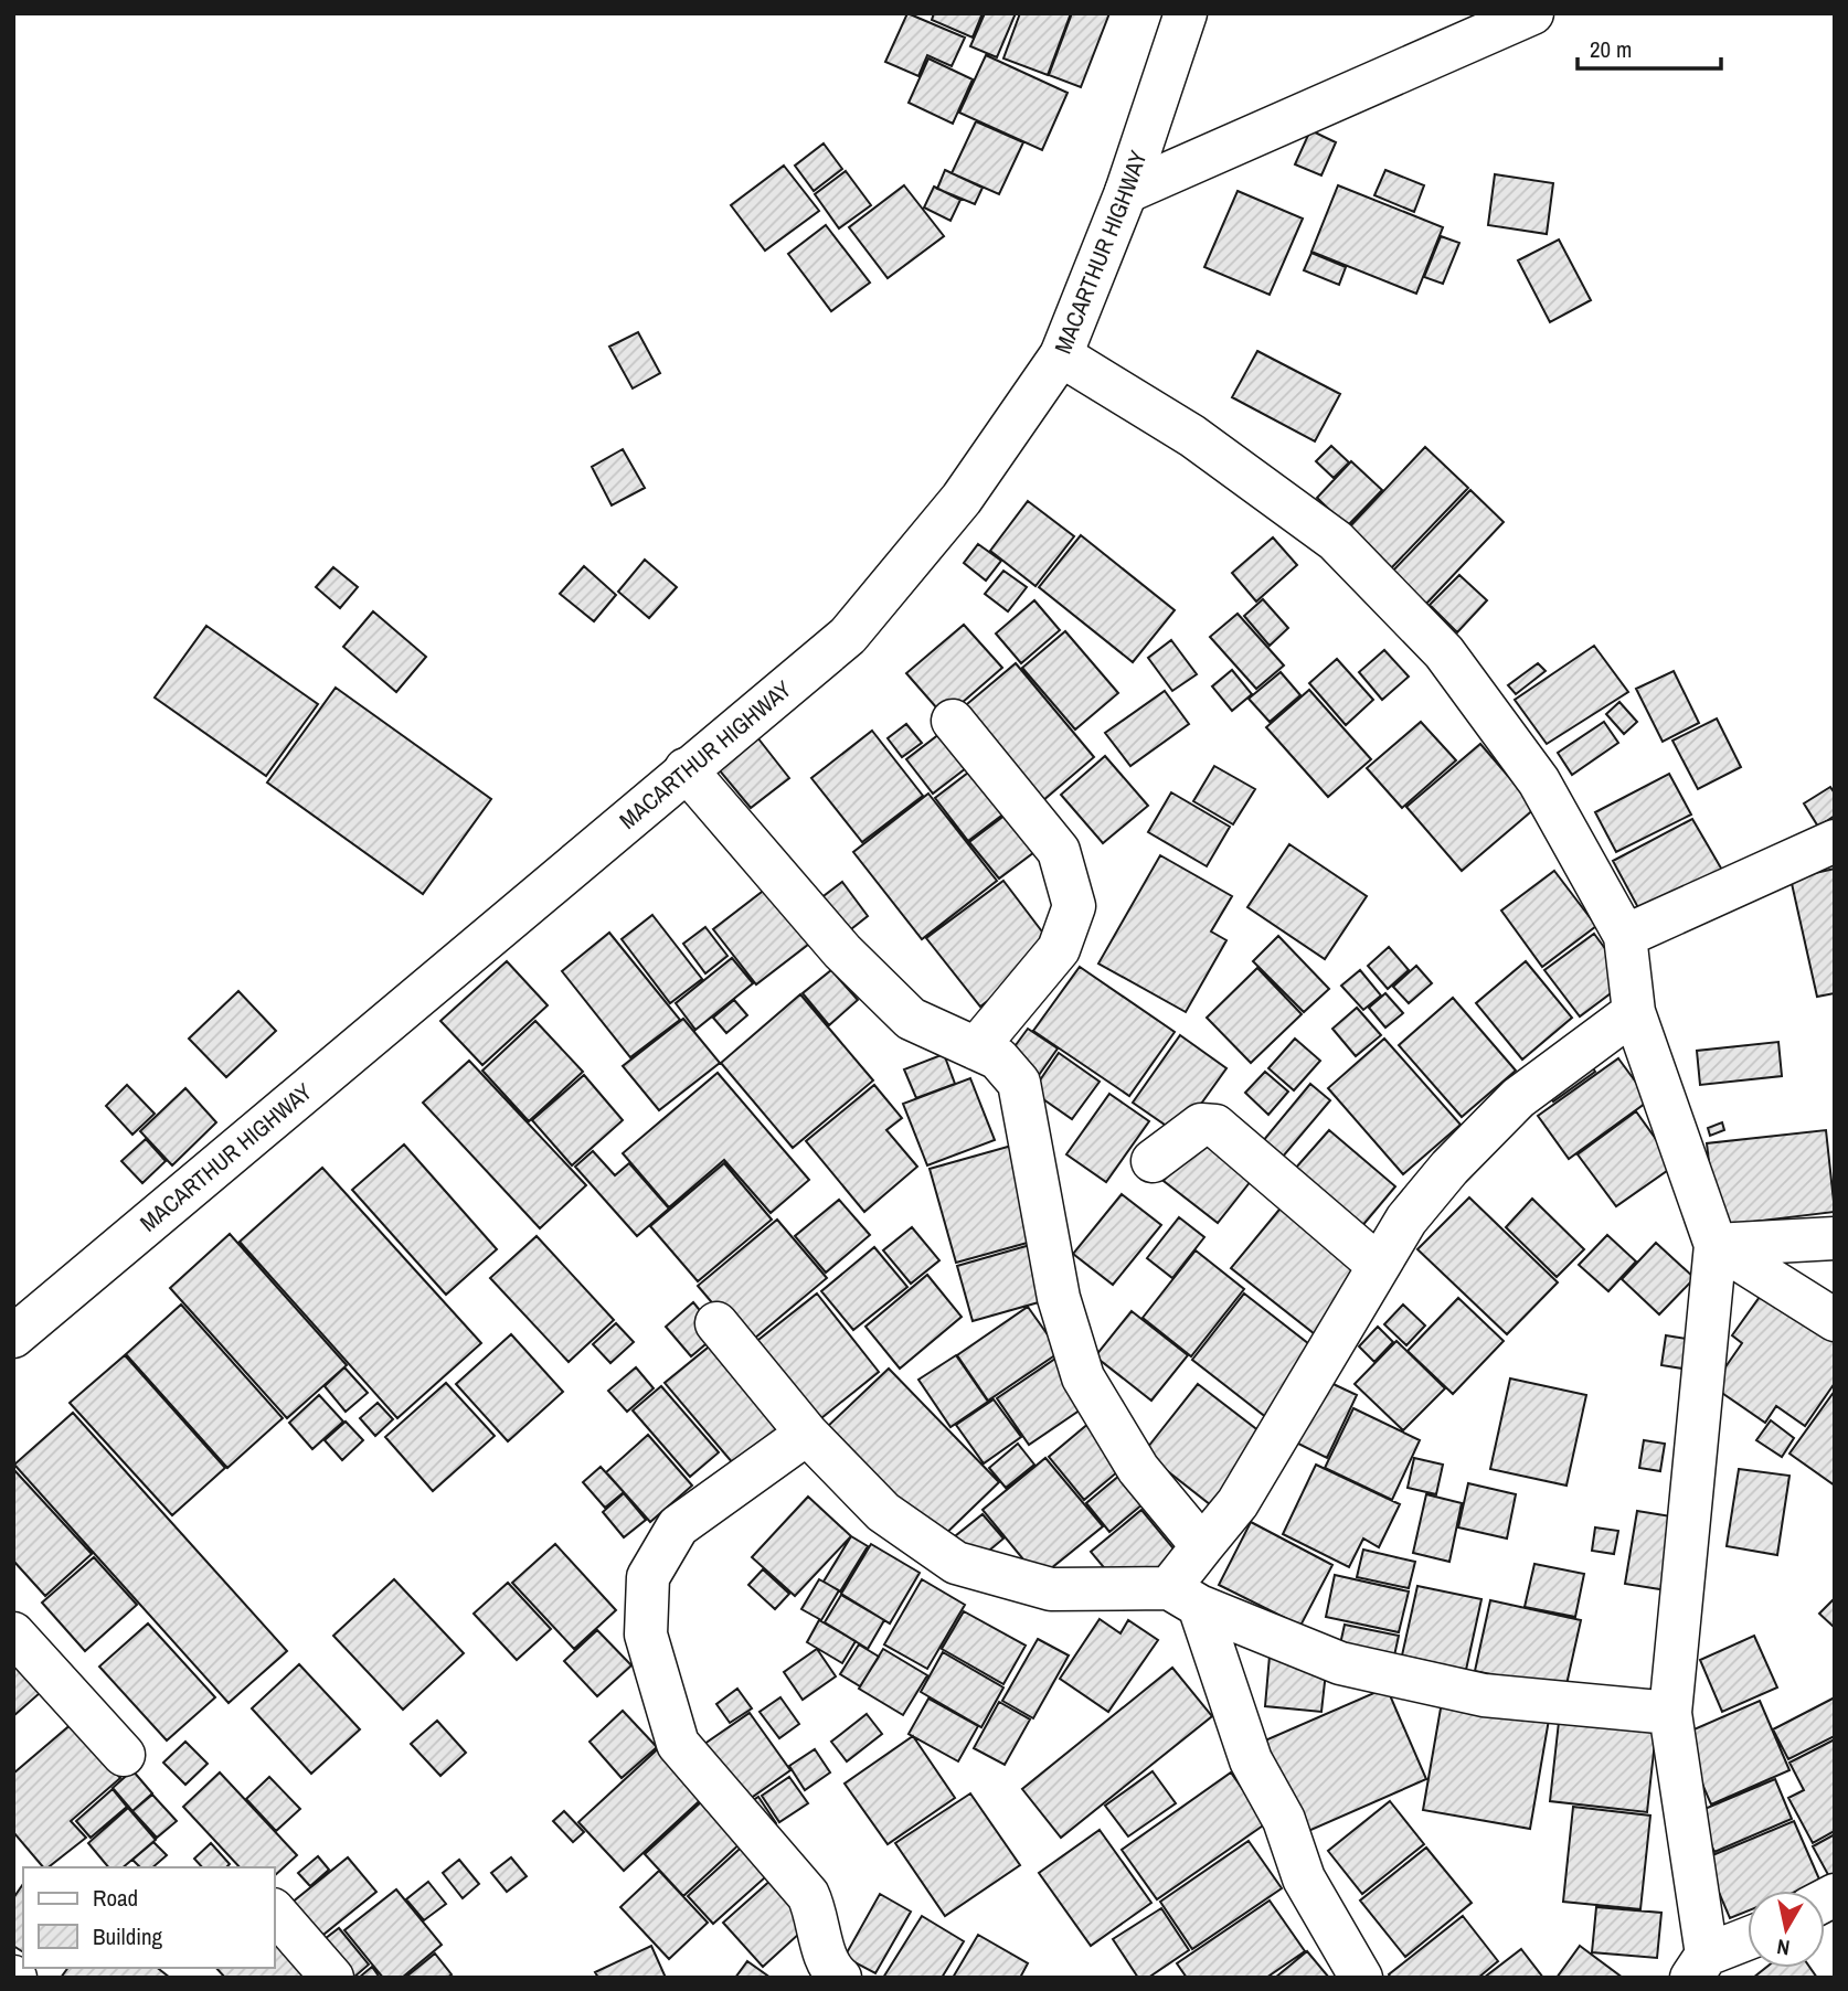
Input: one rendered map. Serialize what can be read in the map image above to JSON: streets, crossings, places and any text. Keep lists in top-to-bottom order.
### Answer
{
  "streets": {
    "main road": ["MACARTHUR HIGHWAY"]
  },
  "legend": ["Road", "Building"],
  "scale_bar": "20 m",
  "north": "bottom"
}
